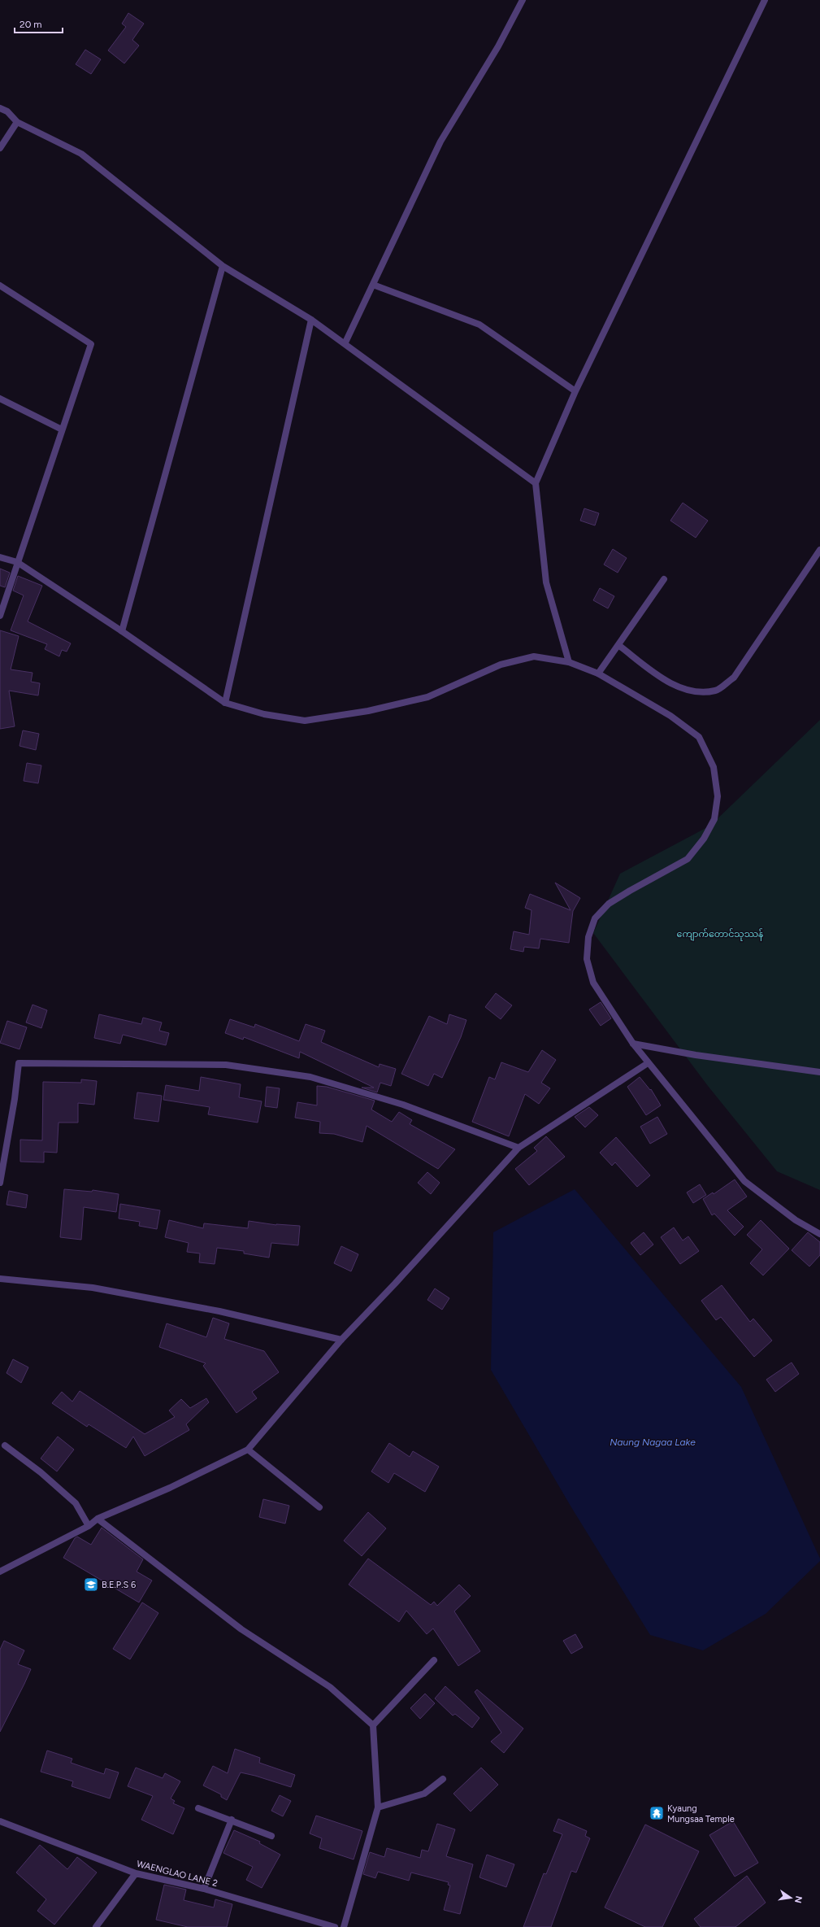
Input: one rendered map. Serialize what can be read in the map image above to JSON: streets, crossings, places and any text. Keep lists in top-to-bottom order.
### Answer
{
  "streets": {
    "street": ["WAENGLAO LANE 2"]
  },
  "water": ["Naung Nagaa Lake"],
  "parks": ["ကျောက်တောင်သုဿန်"],
  "places": {
    "school or university": ["B.E.P.S 6"],
    "temple": ["Kyaung Mungsaa Temple"]
  },
  "scale_bar": "20 m",
  "north": "right"
}
